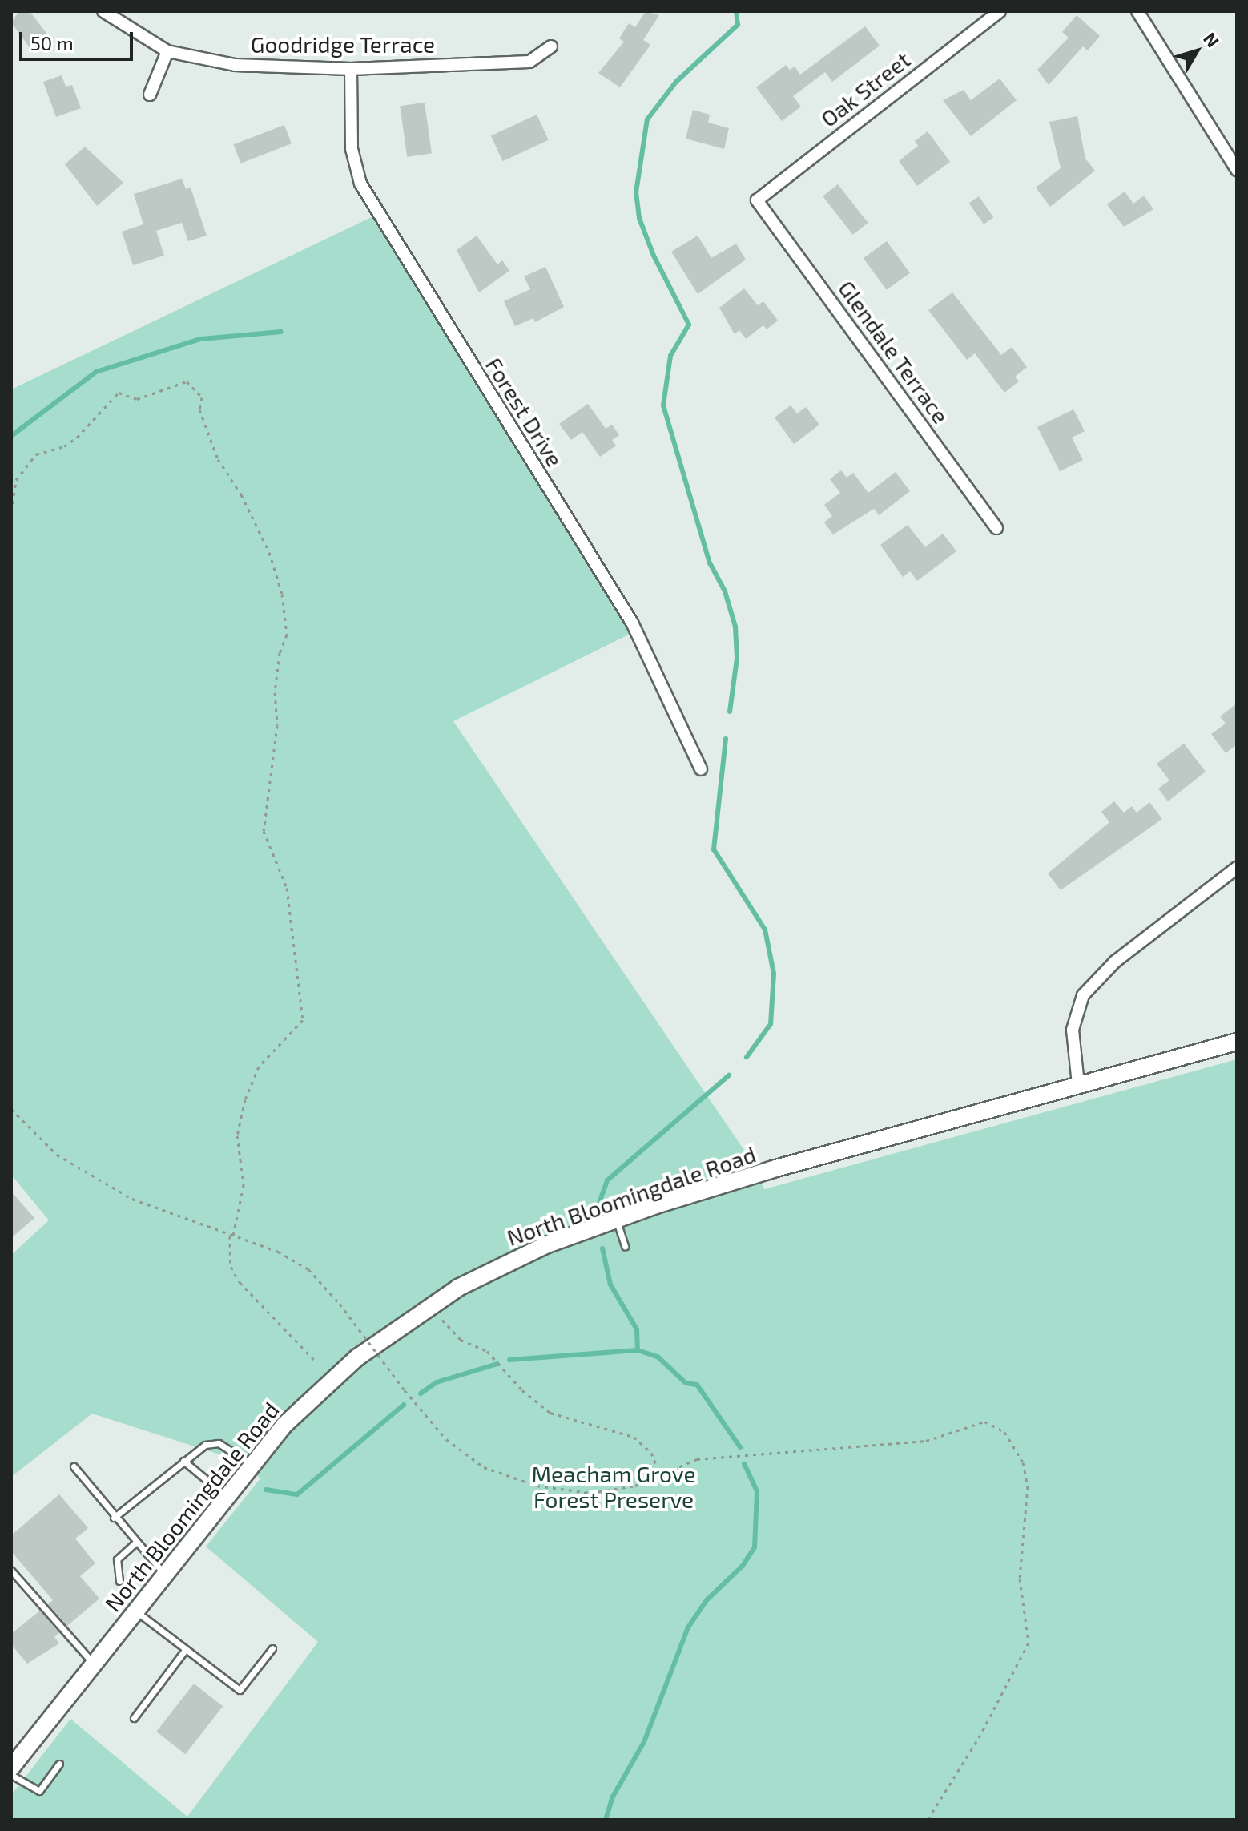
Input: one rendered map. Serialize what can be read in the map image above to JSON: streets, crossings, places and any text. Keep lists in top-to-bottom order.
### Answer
{
  "streets": {
    "main road": ["North Bloomingdale Road"],
    "street": [
      "Goodridge Terrace",
      "Oak Street",
      "Glendale Terrace",
      "Forest Drive"
    ]
  },
  "crossings": [
    ["Goodridge Terrace", "Forest Drive"],
    ["Oak Street", "Glendale Terrace"]
  ],
  "parks": ["Meacham Grove Forest Preserve"],
  "scale_bar": "50 m",
  "north": "top right"
}
